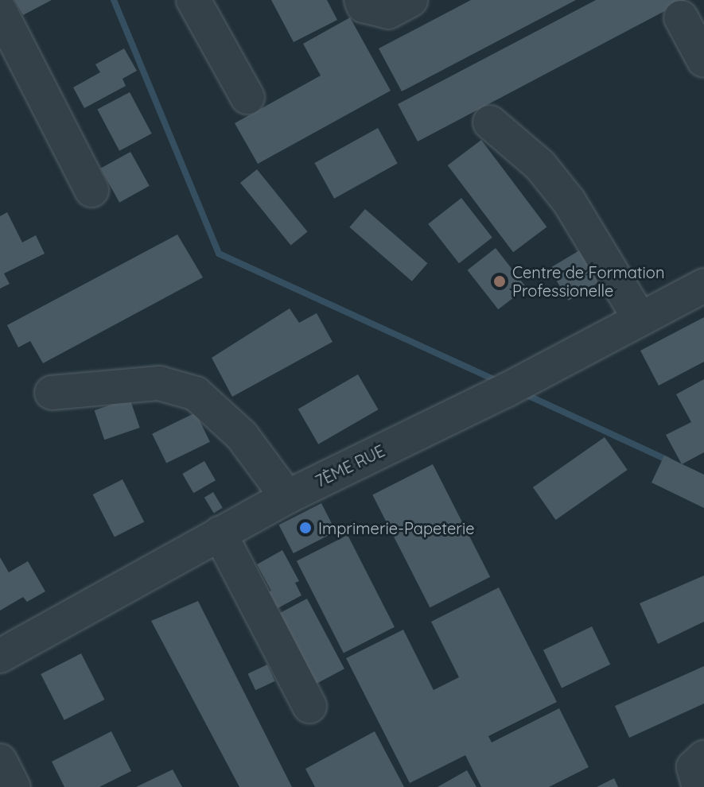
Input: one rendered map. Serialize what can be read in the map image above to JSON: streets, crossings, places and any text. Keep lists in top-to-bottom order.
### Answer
{
  "streets": {
    "street": ["7ÈME RUE"]
  },
  "places": ["Centre de Formation Professionelle", "Imprimerie-Papeterie"]
}
